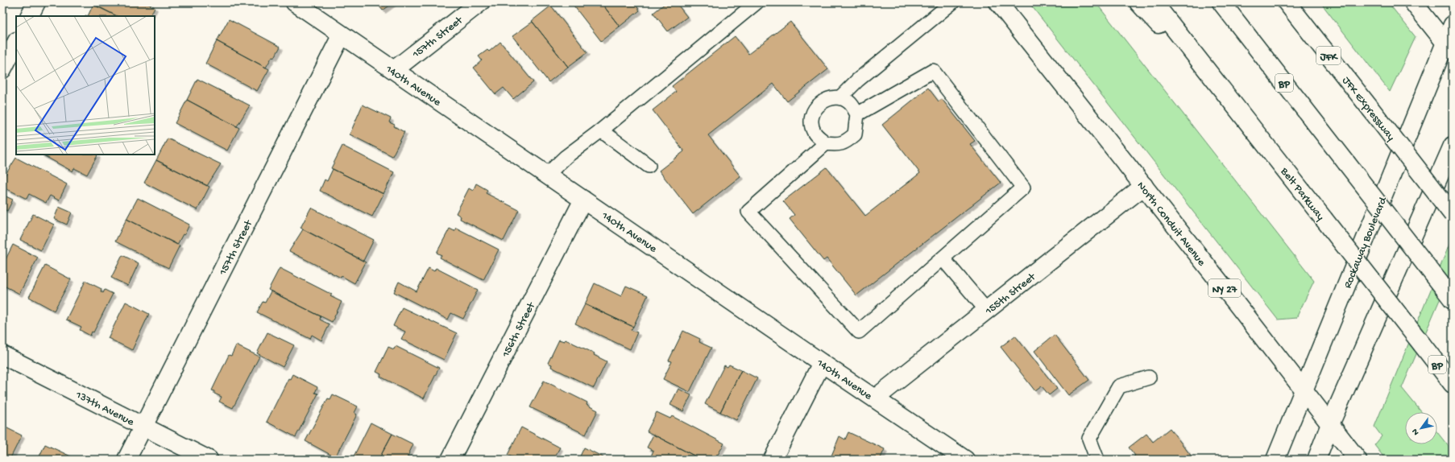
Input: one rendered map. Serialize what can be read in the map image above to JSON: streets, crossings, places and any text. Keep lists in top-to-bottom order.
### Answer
{
  "streets": {
    "main road": [
      "157th Street",
      "JFK",
      "BP",
      "140th Avenue",
      "JFK Expressway",
      "Belt Parkway",
      "North Conduit Avenue",
      "Rockaway Boulevard",
      "NY 27",
      "155th Street",
      "156th Street",
      "137th Avenue"
    ]
  },
  "crossings": [
    ["157th Street", "140th Avenue"],
    ["157th Street", "137th Avenue"],
    ["140th Avenue", "155th Street"],
    ["140th Avenue", "156th Street"],
    ["North Conduit Avenue", "Rockaway Boulevard"],
    ["North Conduit Avenue", "155th Street"]
  ],
  "north": "bottom left"
}
